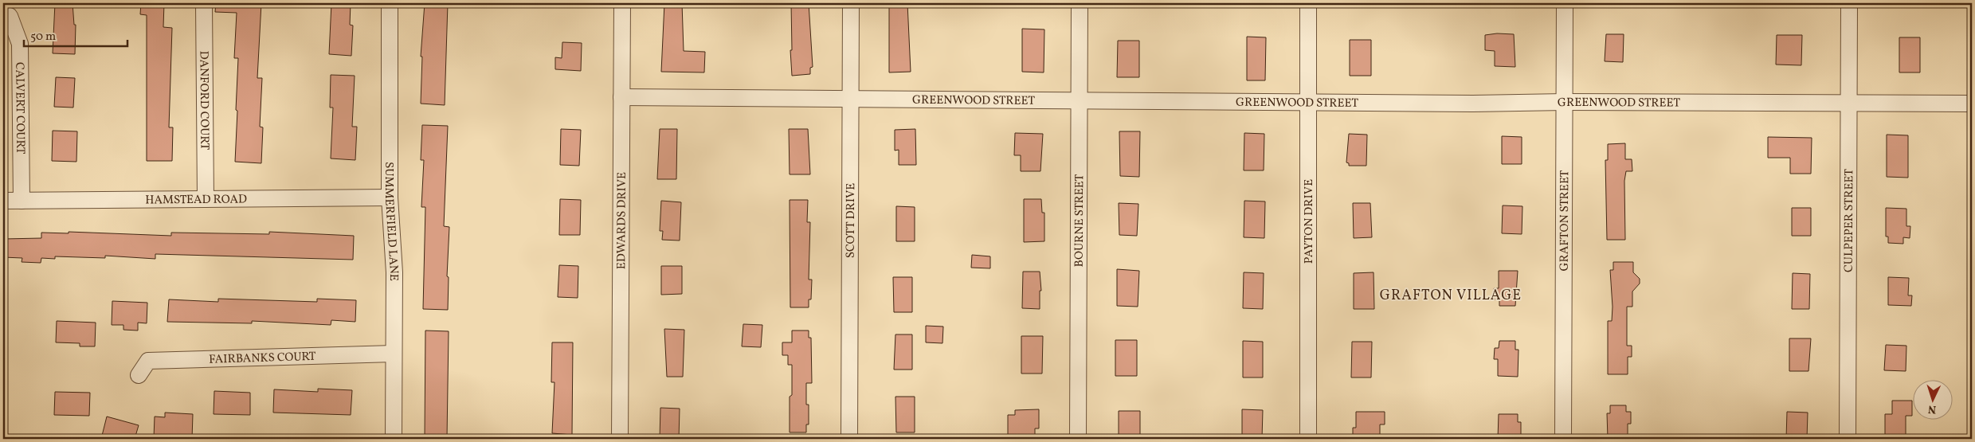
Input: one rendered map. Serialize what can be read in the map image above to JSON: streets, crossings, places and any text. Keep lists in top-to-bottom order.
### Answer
{
  "streets": {
    "street": [
      "GREENWOOD STREET",
      "DANFORD COURT",
      "CALVERT COURT",
      "HAMSTEAD ROAD",
      "EDWARDS DRIVE",
      "GRAFTON STREET",
      "SUMMERFIELD LANE",
      "SCOTT DRIVE",
      "BOURNE STREET",
      "PAYTON DRIVE",
      "CULPEPER STREET",
      "FAIRBANKS COURT"
    ]
  },
  "crossings": [
    ["GREENWOOD STREET", "EDWARDS DRIVE"],
    ["GREENWOOD STREET", "GRAFTON STREET"],
    ["GREENWOOD STREET", "SCOTT DRIVE"],
    ["GREENWOOD STREET", "BOURNE STREET"],
    ["GREENWOOD STREET", "PAYTON DRIVE"],
    ["GREENWOOD STREET", "CULPEPER STREET"],
    ["DANFORD COURT", "HAMSTEAD ROAD"],
    ["CALVERT COURT", "HAMSTEAD ROAD"],
    ["HAMSTEAD ROAD", "SUMMERFIELD LANE"],
    ["SUMMERFIELD LANE", "FAIRBANKS COURT"]
  ],
  "districts": ["GRAFTON VILLAGE"],
  "scale_bar": "50 m",
  "north": "bottom"
}
